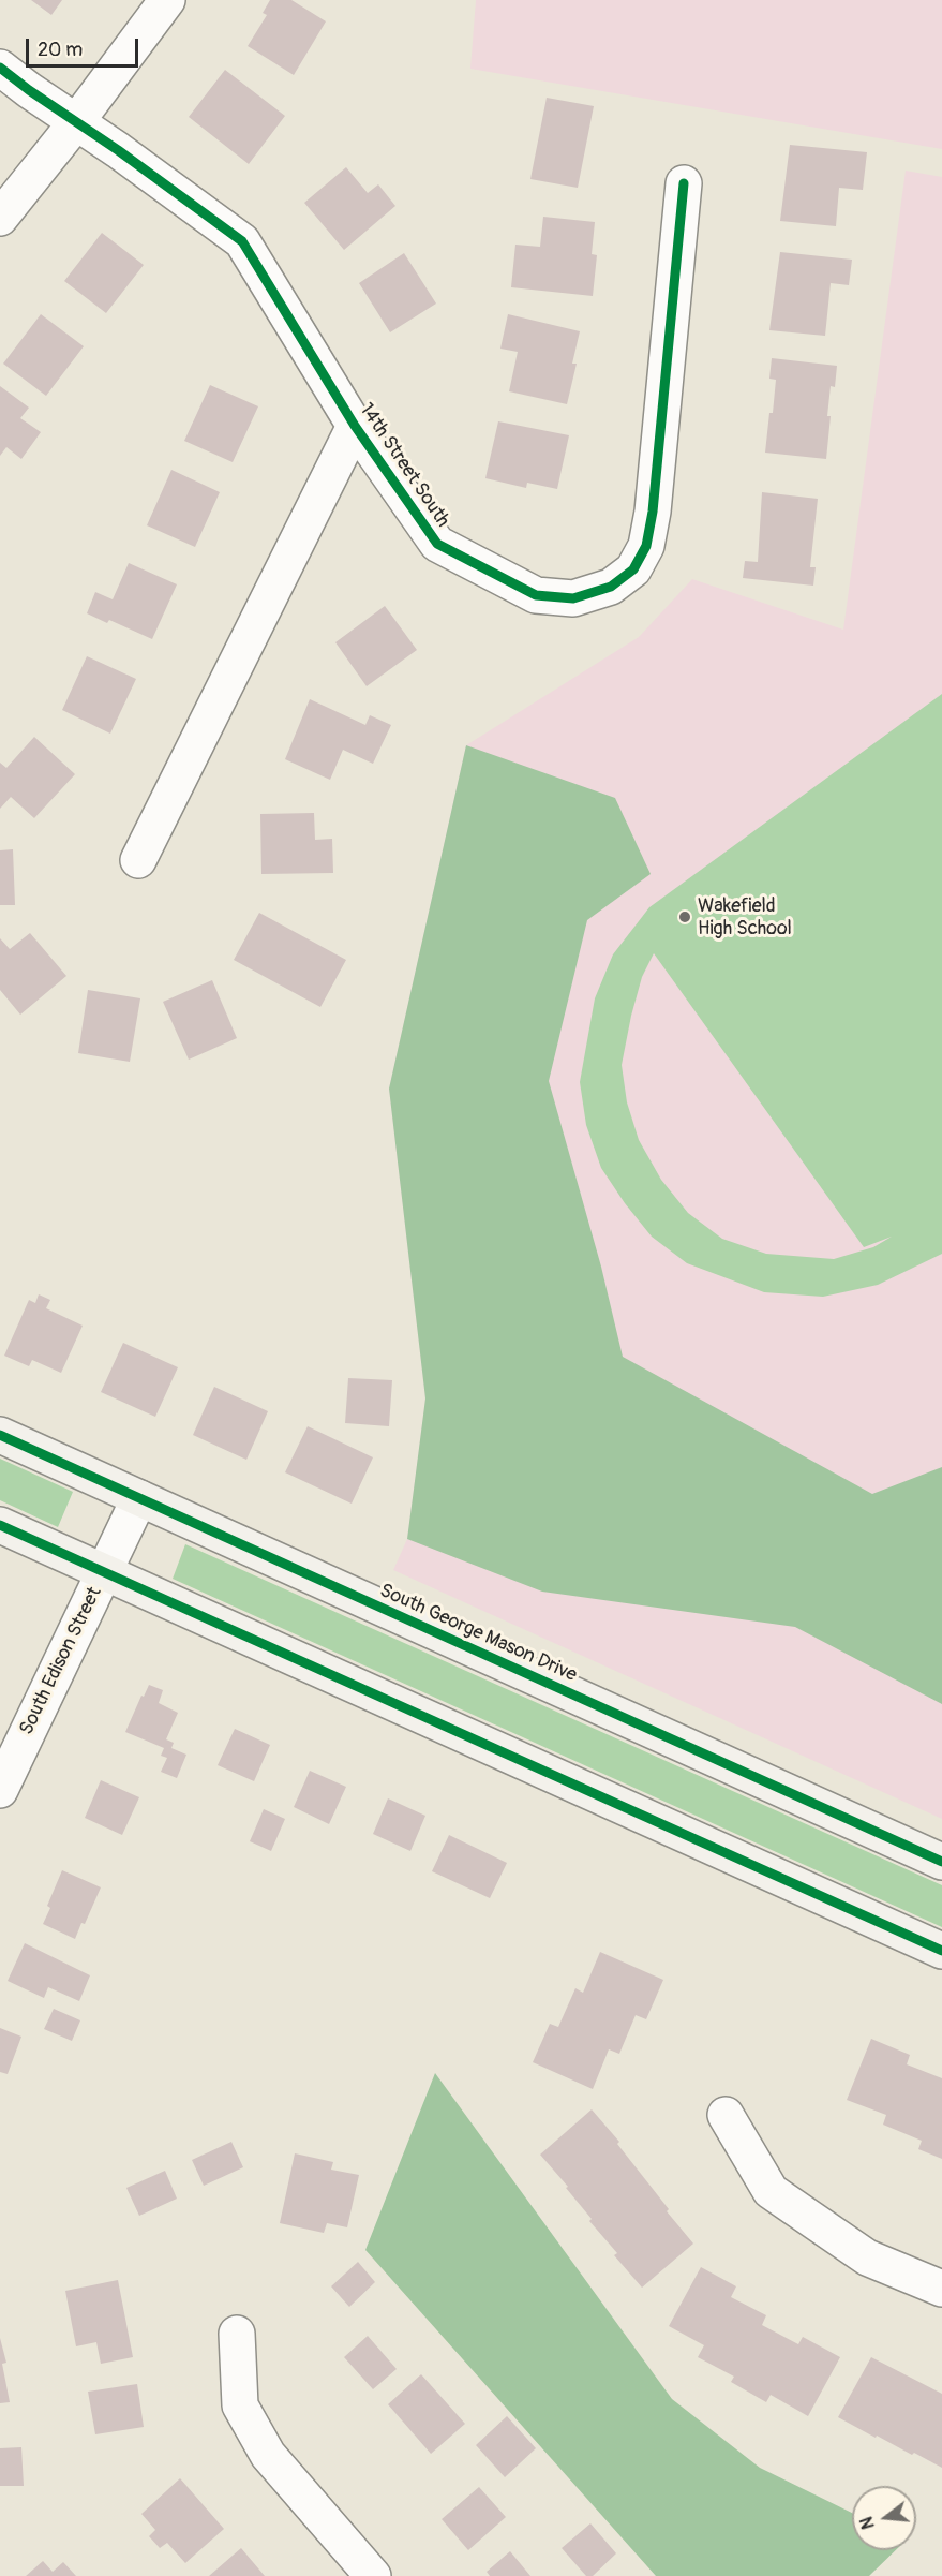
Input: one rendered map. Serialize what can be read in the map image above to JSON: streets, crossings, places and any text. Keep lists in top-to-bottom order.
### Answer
{
  "streets": {
    "main road": ["South George Mason Drive"],
    "street": ["14th Street South", "South Edison Street"]
  },
  "crossings": [
    ["South George Mason Drive", "South Edison Street"]
  ],
  "places": ["Wakefield High School"],
  "scale_bar": "20 m",
  "north": "left"
}
